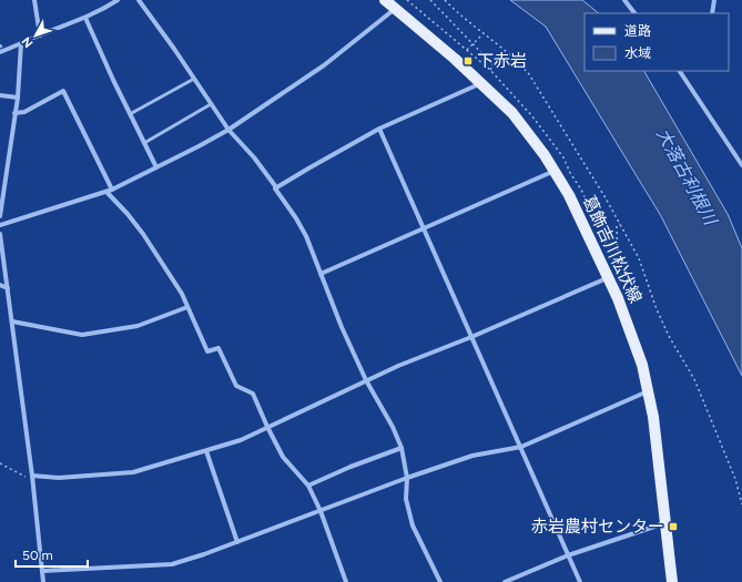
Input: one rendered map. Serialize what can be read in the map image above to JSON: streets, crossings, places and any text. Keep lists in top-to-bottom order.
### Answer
{
  "streets": {
    "main road": ["葛飾吉川松伏線"]
  },
  "water": ["大落古利根川"],
  "places": {
    "transit": ["下赤岩", "赤岩農村センター"]
  },
  "legend": ["道路", "水域"],
  "scale_bar": "50 m",
  "north": "bottom left"
}
